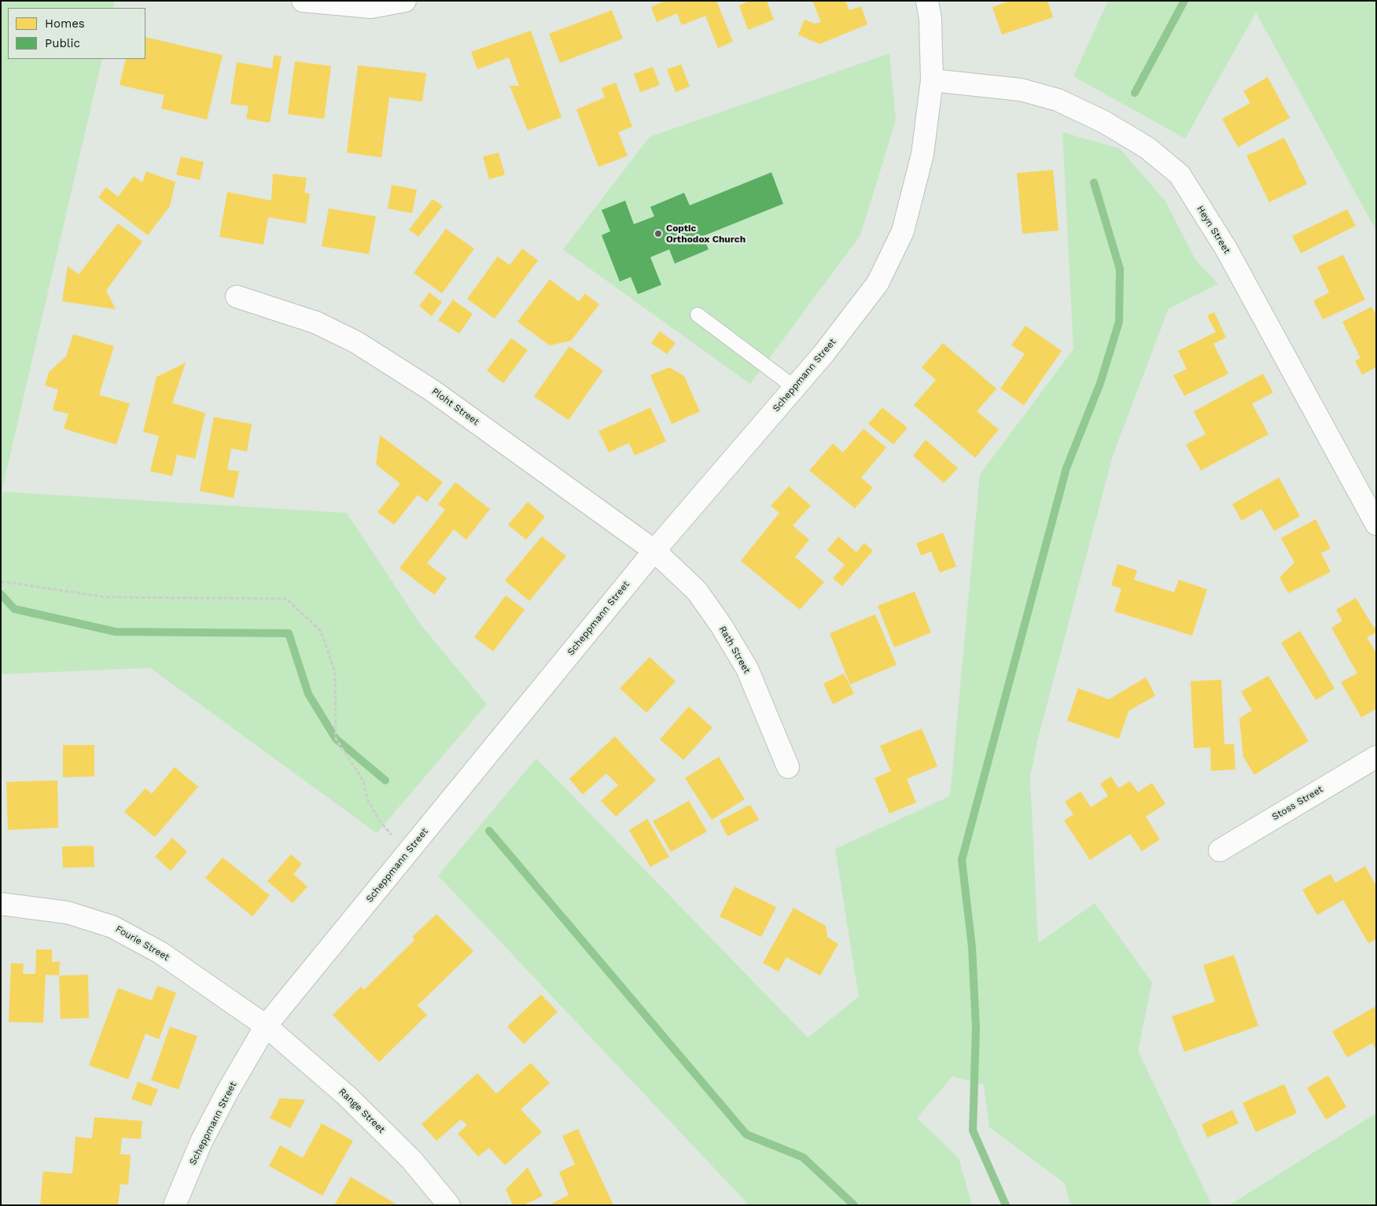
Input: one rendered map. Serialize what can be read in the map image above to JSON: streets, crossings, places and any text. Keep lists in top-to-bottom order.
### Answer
{
  "streets": {
    "street": [
      "Heyn Street",
      "Scheppmann Street",
      "Ploht Street",
      "Rath Street",
      "Stoss Street",
      "Fourie Street",
      "Range Street"
    ]
  },
  "crossings": [
    ["Heyn Street", "Scheppmann Street"],
    ["Scheppmann Street", "Ploht Street"],
    ["Scheppmann Street", "Rath Street"],
    ["Scheppmann Street", "Fourie Street"],
    ["Scheppmann Street", "Range Street"],
    ["Ploht Street", "Rath Street"],
    ["Fourie Street", "Range Street"]
  ],
  "places": ["Coptic Orthodox Church"],
  "legend": ["Homes", "Public"]
}
